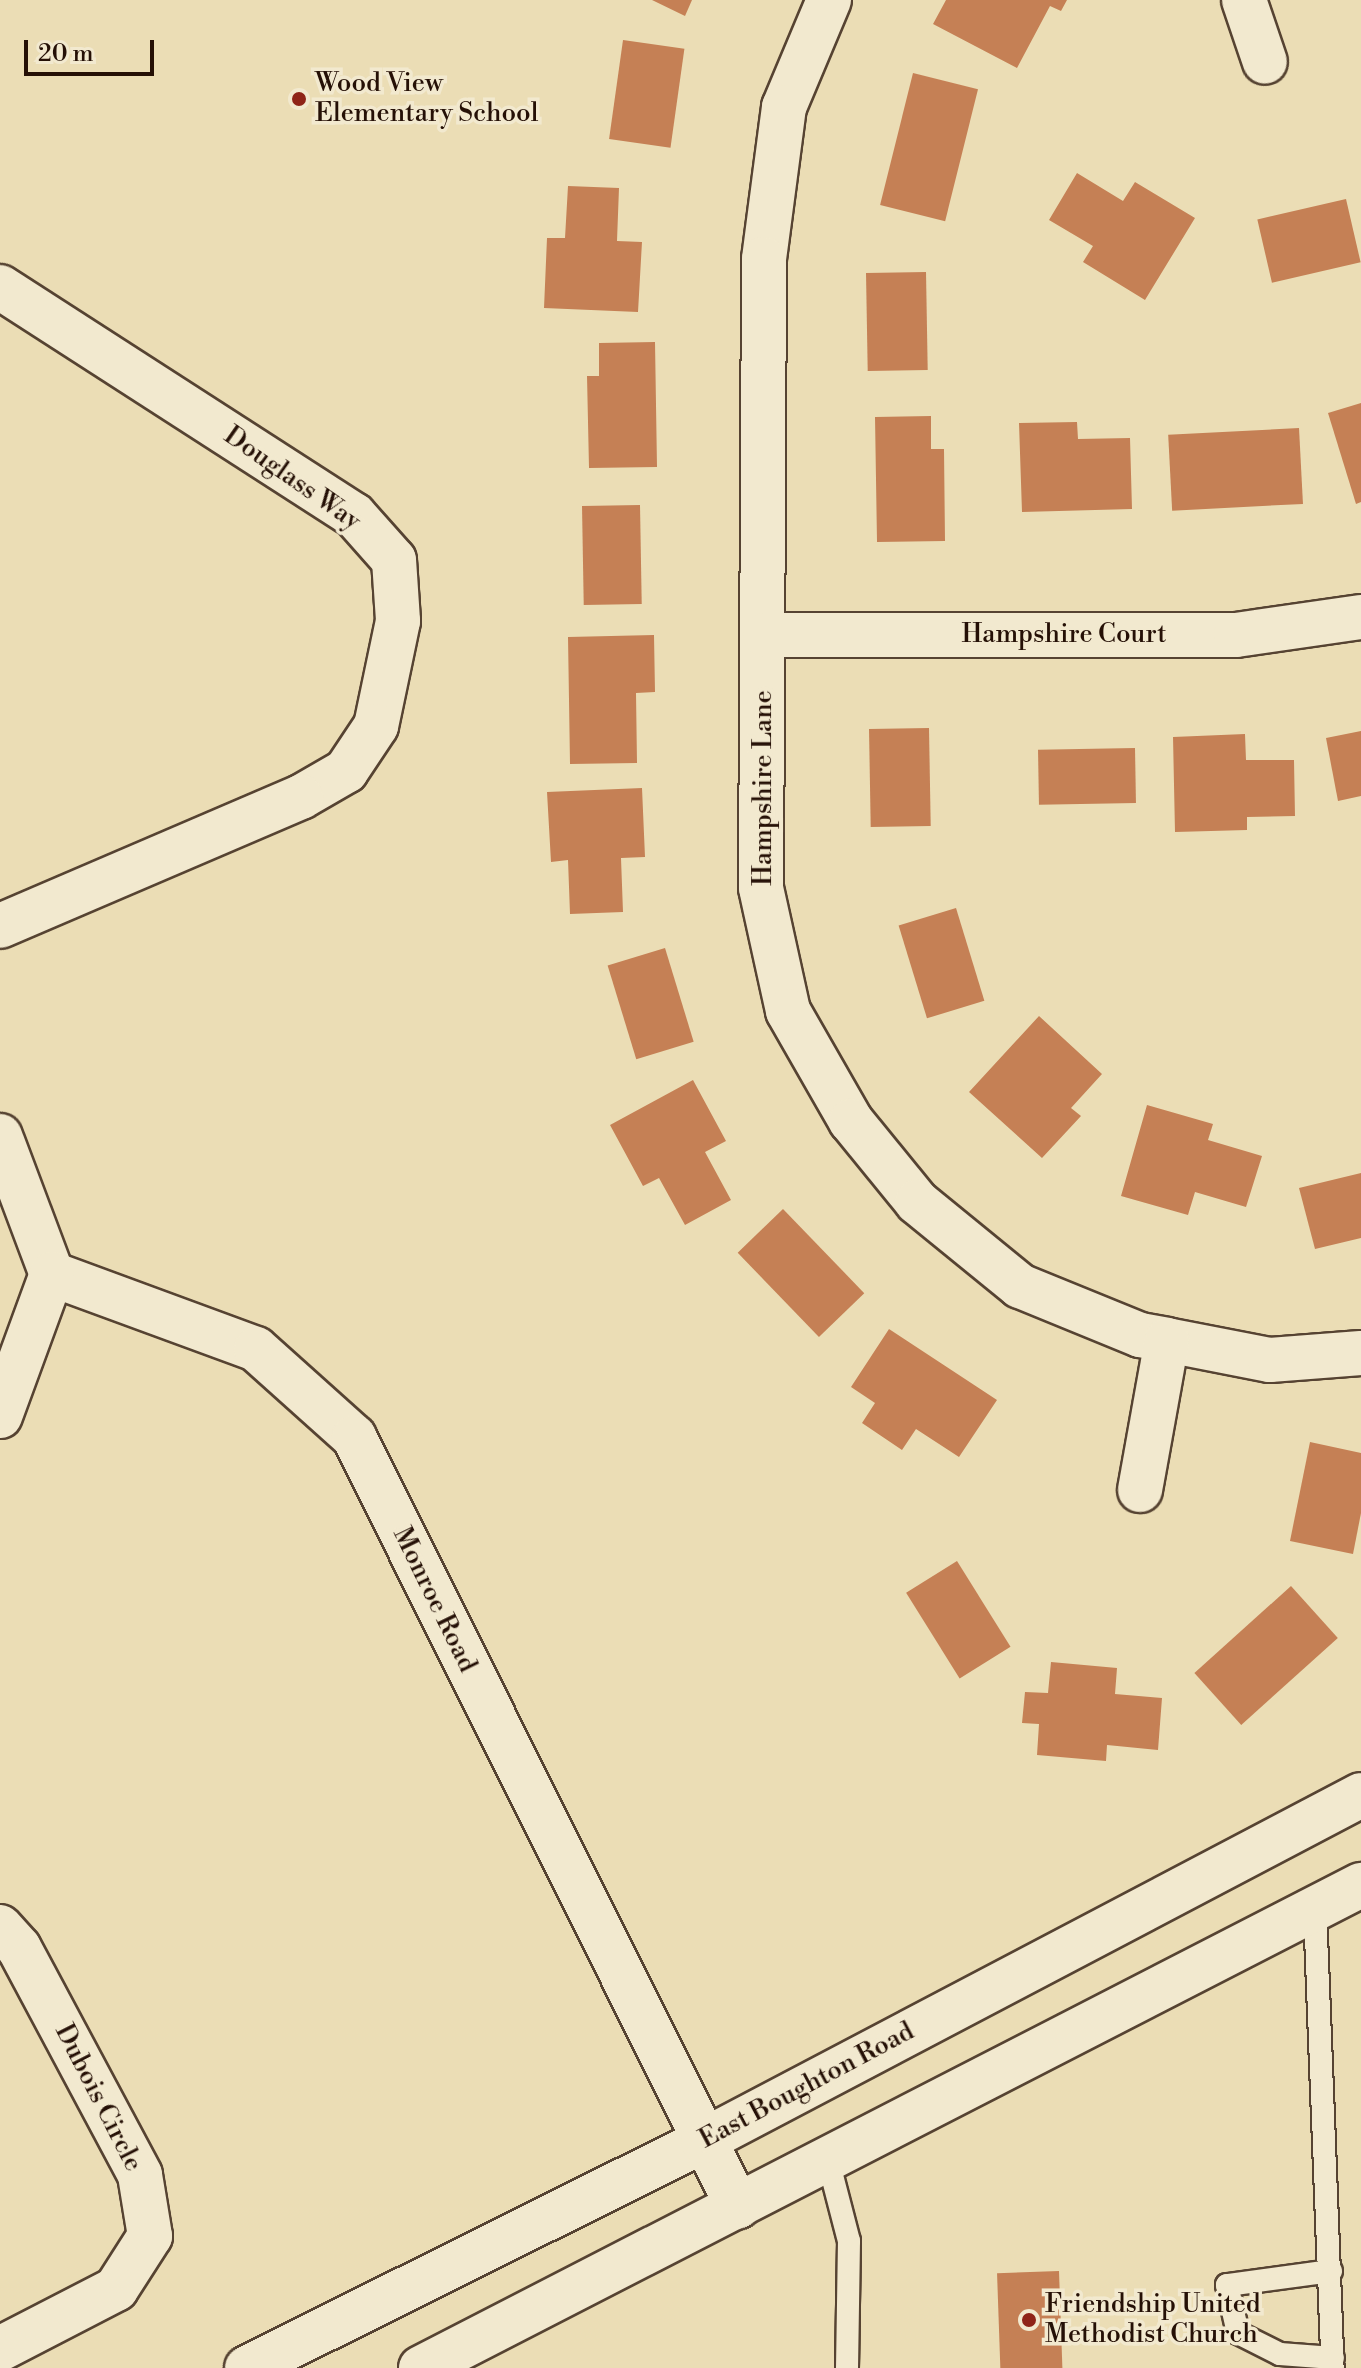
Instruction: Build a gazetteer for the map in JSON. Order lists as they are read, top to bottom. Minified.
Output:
{"streets":{"street":["Douglass Way","Hampshire Court","Hampshire Lane","Monroe Road","East Boughton Road","Dubois Circle"]},"crossings":[["Hampshire Court","Hampshire Lane"],["Monroe Road","East Boughton Road"]],"places":["Wood View Elementary School","Friendship United Methodist Church"],"scale_bar":"20 m"}
